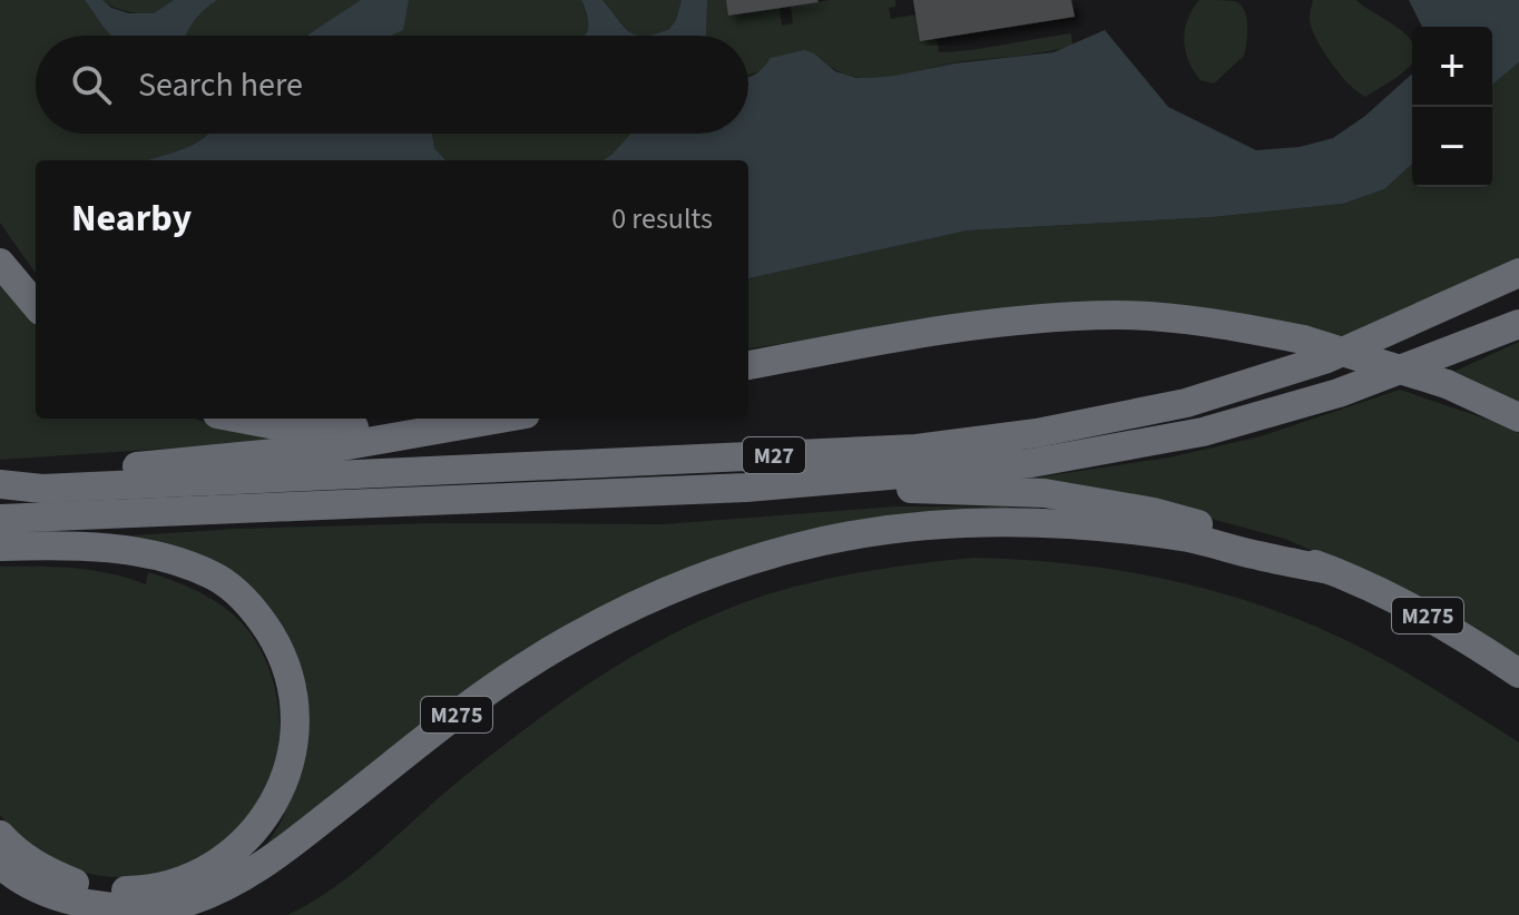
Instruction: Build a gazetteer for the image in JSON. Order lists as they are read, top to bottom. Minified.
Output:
{"streets":{"highway":["M27","M275"]},"page":{"map_buttons":["+","−"],"search":"Search here","heading":["Nearby","0 results"]}}
